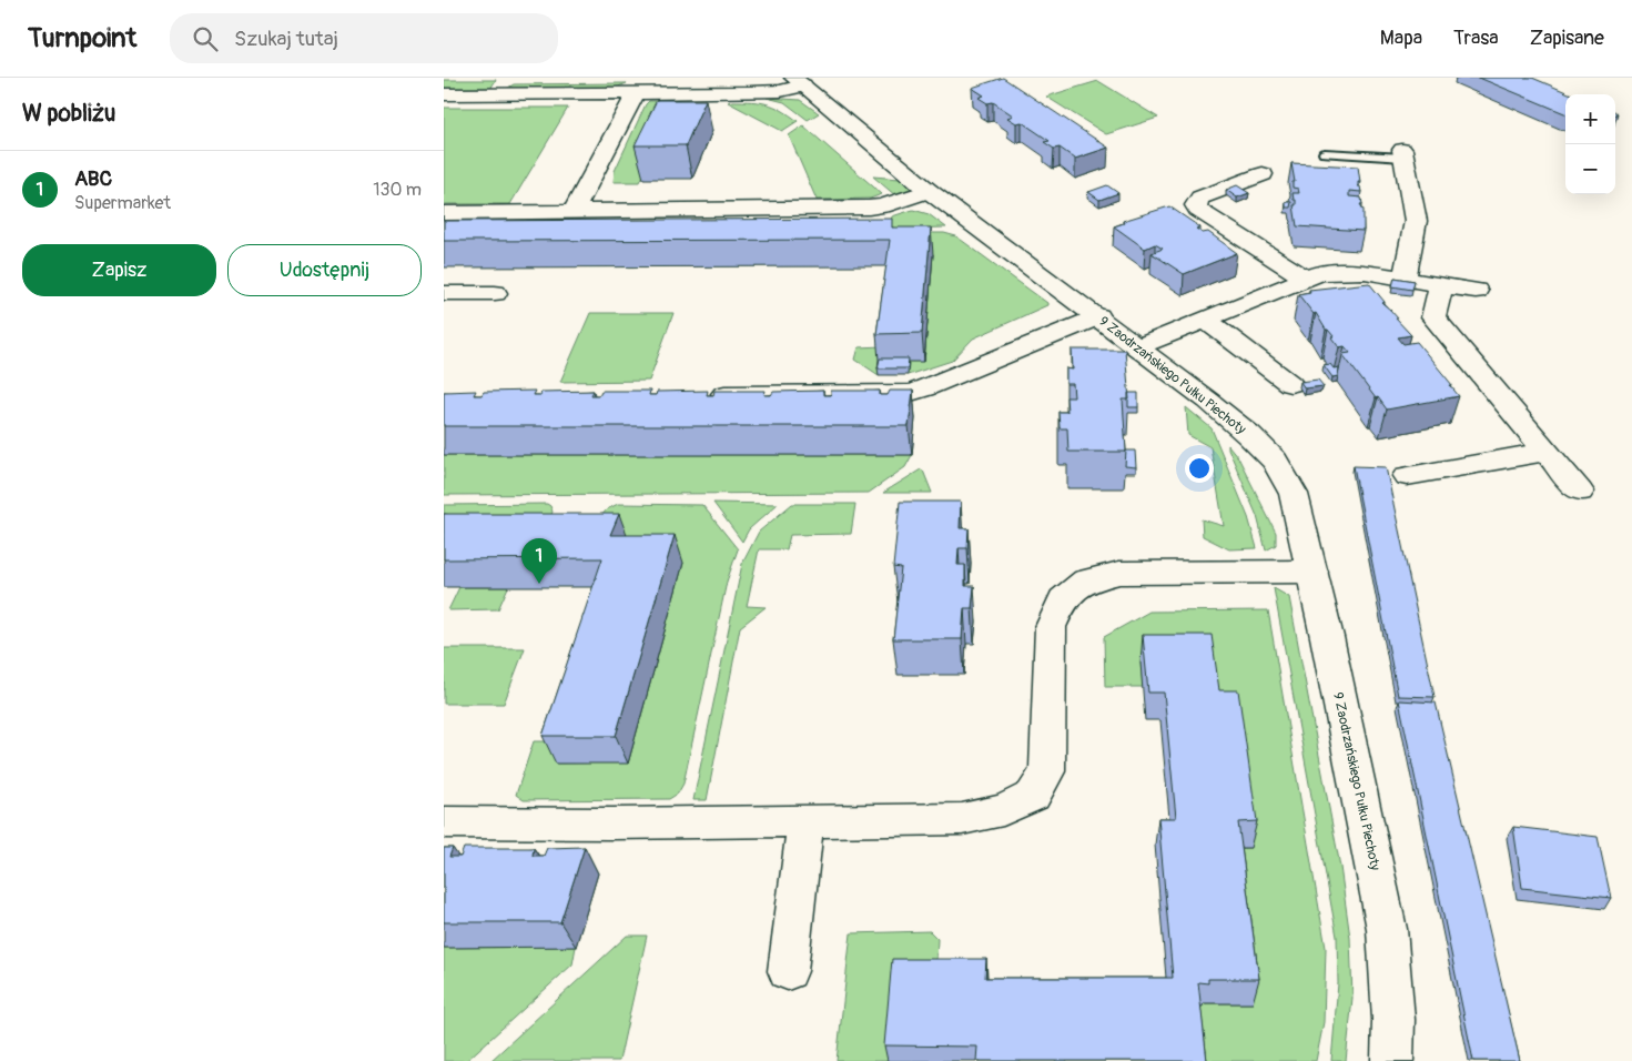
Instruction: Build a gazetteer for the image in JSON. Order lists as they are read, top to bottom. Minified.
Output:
{"streets":{"street":["9 Zaodrzańskiego Pułku Piechoty"]},"page":{"header":"Turnpoint","search":"Szukaj tutaj","nav":["Mapa","Trasa","Zapisane"],"heading":"W pobliżu","map_buttons":["+","−"],"list":[{"mark":"1","name":"ABC","note":"Supermarket","value":"130 m"}],"buttons":["Zapisz","Udostępnij"],"pins":"1"}}
